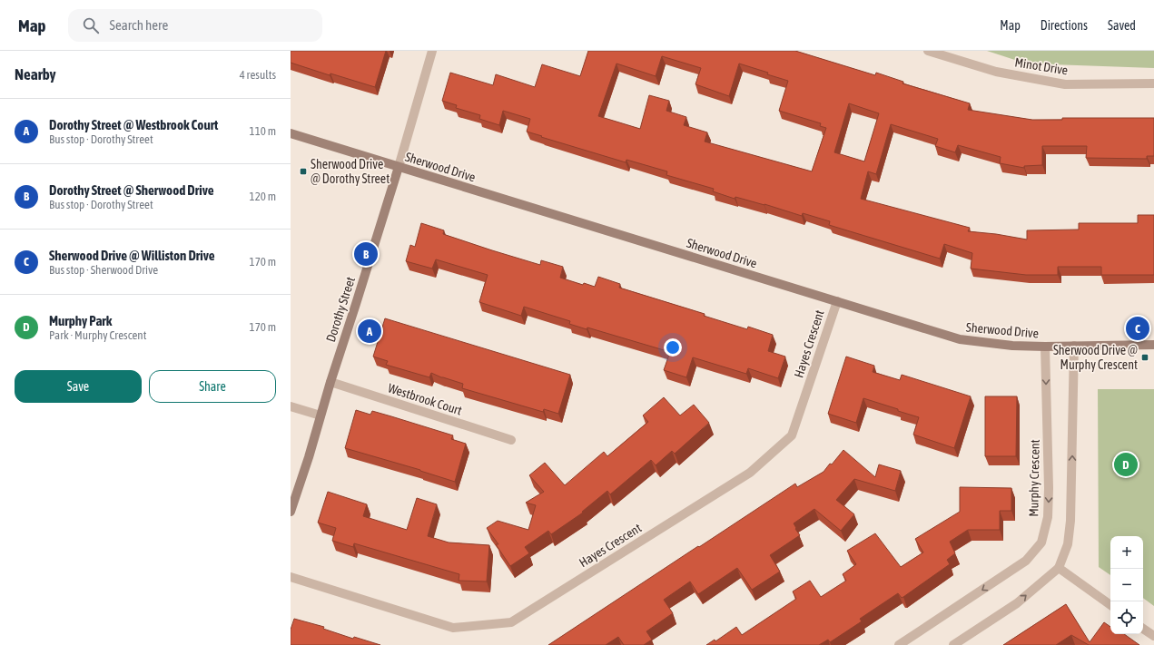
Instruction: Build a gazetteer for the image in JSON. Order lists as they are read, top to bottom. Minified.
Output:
{"streets":{"street":["Minot Drive","Sherwood Drive","Dorothy Street","Hayes Crescent","Westbrook Court","Murphy Crescent"]},"crossings":[["Sherwood Drive","Dorothy Street"],["Sherwood Drive","Hayes Crescent"],["Sherwood Drive","Murphy Crescent"],["Dorothy Street","Westbrook Court"]],"places":{"transit":["Sherwood Drive @ Dorothy Street","Sherwood Drive @ Murphy Crescent"]},"page":{"header":"Map","search":"Search here","nav":["Map","Directions","Saved"],"heading":["Nearby","4 results"],"list":[{"mark":"A","name":"Dorothy Street @ Westbrook Court","note":"Bus stop · Dorothy Street","value":"110 m"},{"mark":"B","name":"Dorothy Street @ Sherwood Drive","note":"Bus stop · Dorothy Street","value":"120 m"},{"mark":"C","name":"Sherwood Drive @ Williston Drive","note":"Bus stop · Sherwood Drive","value":"170 m"},{"mark":"D","name":"Murphy Park","note":"Park · Murphy Crescent","value":"170 m"}],"pins":["B","C","A","D"],"buttons":["Save","Share"],"map_buttons":["+","−"]}}
